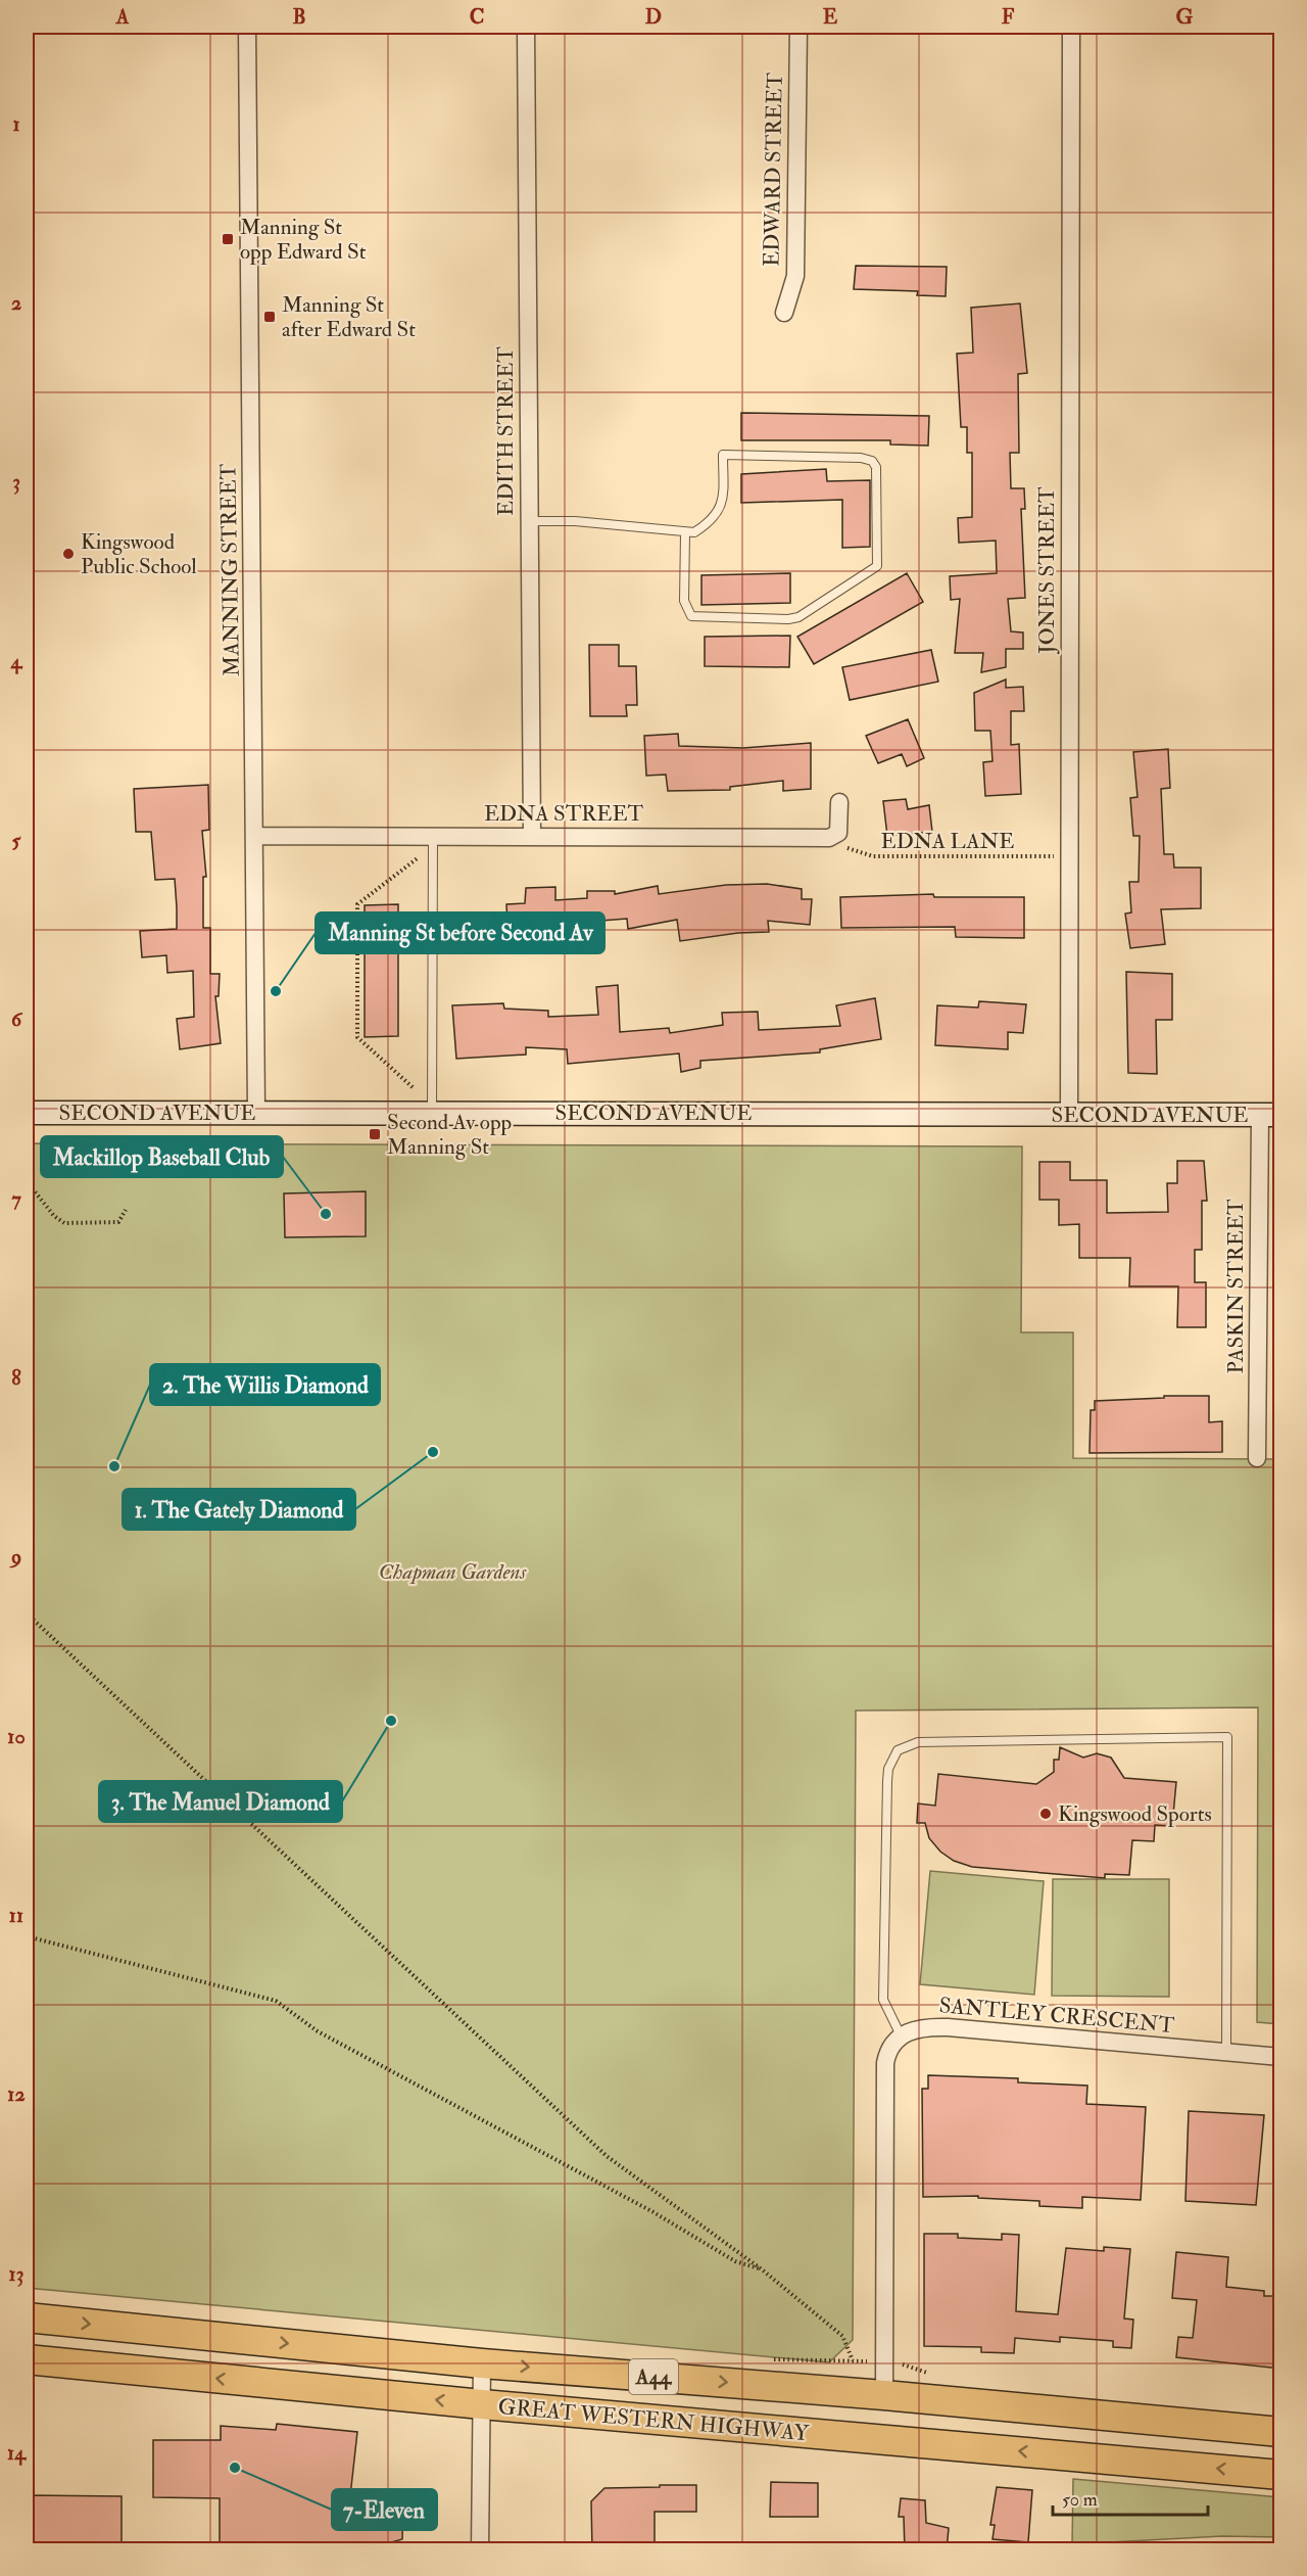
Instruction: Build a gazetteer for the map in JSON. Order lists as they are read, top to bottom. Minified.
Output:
{"streets":{"highway":["A44","GREAT WESTERN HIGHWAY"],"street":["EDWARD STREET","EDITH STREET","MANNING STREET","JONES STREET","EDNA STREET","SECOND AVENUE","PASKIN STREET","SANTLEY CRESCENT"],"path":["EDNA LANE"]},"crossings":[["EDITH STREET","EDNA STREET"],["MANNING STREET","EDNA STREET"],["MANNING STREET","SECOND AVENUE"],["JONES STREET","EDNA LANE"],["JONES STREET","SECOND AVENUE"],["EDNA STREET","EDNA LANE"],["SECOND AVENUE","PASKIN STREET"]],"parks":["Chapman Gardens"],"places":{"transit":["Manning St opp Edward St","Manning St after Edward St","Second Av opp Manning St"],"other":["Kingswood Public School","Manning St before Second Av","Mackillop Baseball Club","1. The Gately Diamond","2. The Willis Diamond","3. The Manuel Diamond","Kingswood Sports","7-Eleven"]},"scale_bar":"50 m","grid":{"columns":["A","B","C","D","E","F","G"],"rows":["1","2","3","4","5","6","7","8","9","10","11","12","13","14"]}}
